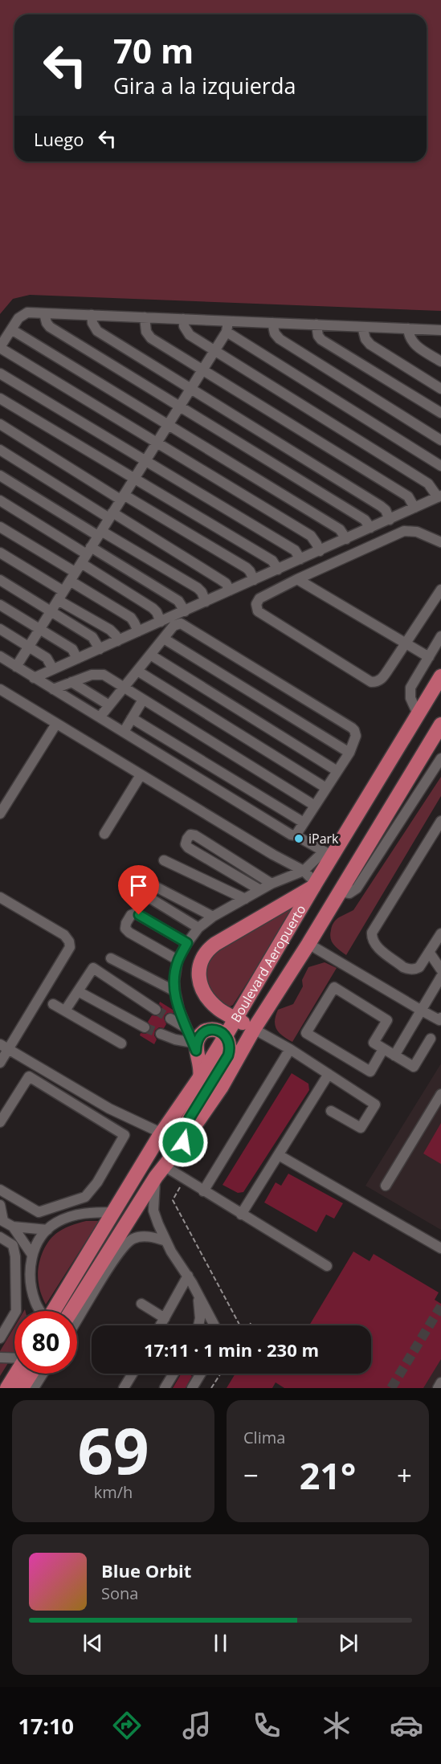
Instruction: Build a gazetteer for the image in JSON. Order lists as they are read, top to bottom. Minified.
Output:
{"streets":{"highway":["Boulevard Aeropuerto"]},"places":["iPark"],"page":{"turn":["70 m","Gira a la izquierda"],"then":"Luego","limit":"80","trip":"17:11 · 1 min · 230 m","tile":[["69","km/h"],"Clima"],"heat":["−","21°","+"],"song":["Blue Orbit","Sona"],"tabs":"17:10"}}
